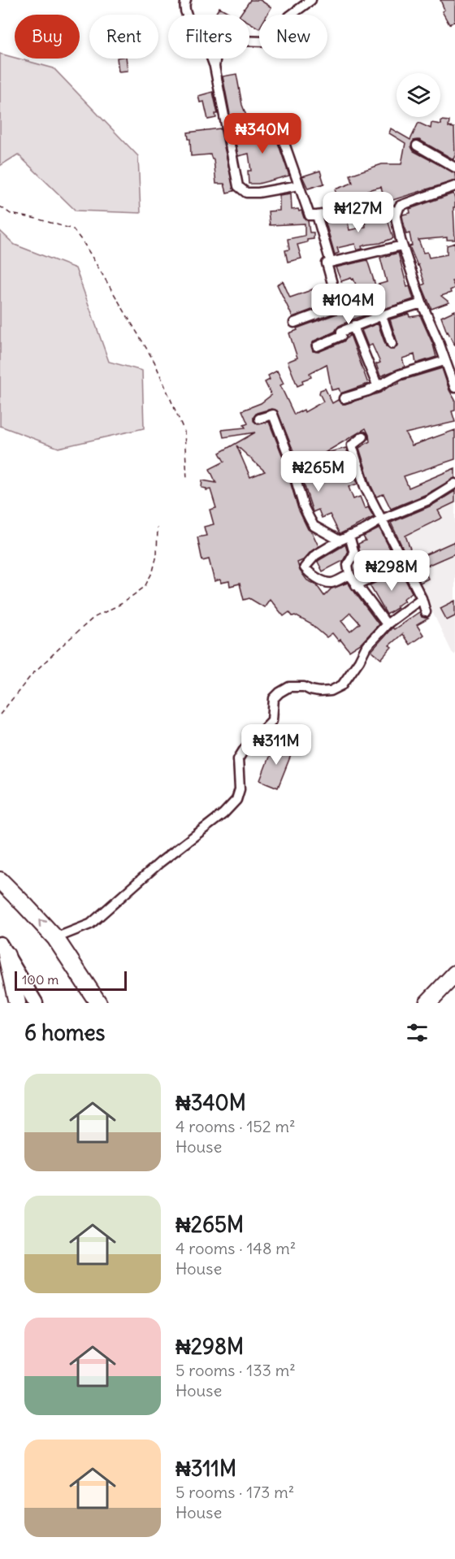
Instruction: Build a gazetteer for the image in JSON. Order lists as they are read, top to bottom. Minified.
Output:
{"scale_bar":"100 m","page":{"chip":["Buy","Rent","Filters","New"],"price":["₦340M","₦127M","₦104M","₦265M","₦298M","₦311M"],"scale":"100 m","heading":"6 homes","list":[{"name":"₦340M","note":"4 rooms · 152 m² · House"},{"name":"₦265M","note":"4 rooms · 148 m² · House"},{"name":"₦298M","note":"5 rooms · 133 m² · House"},{"name":"₦311M","note":"5 rooms · 173 m² · House"}]}}
